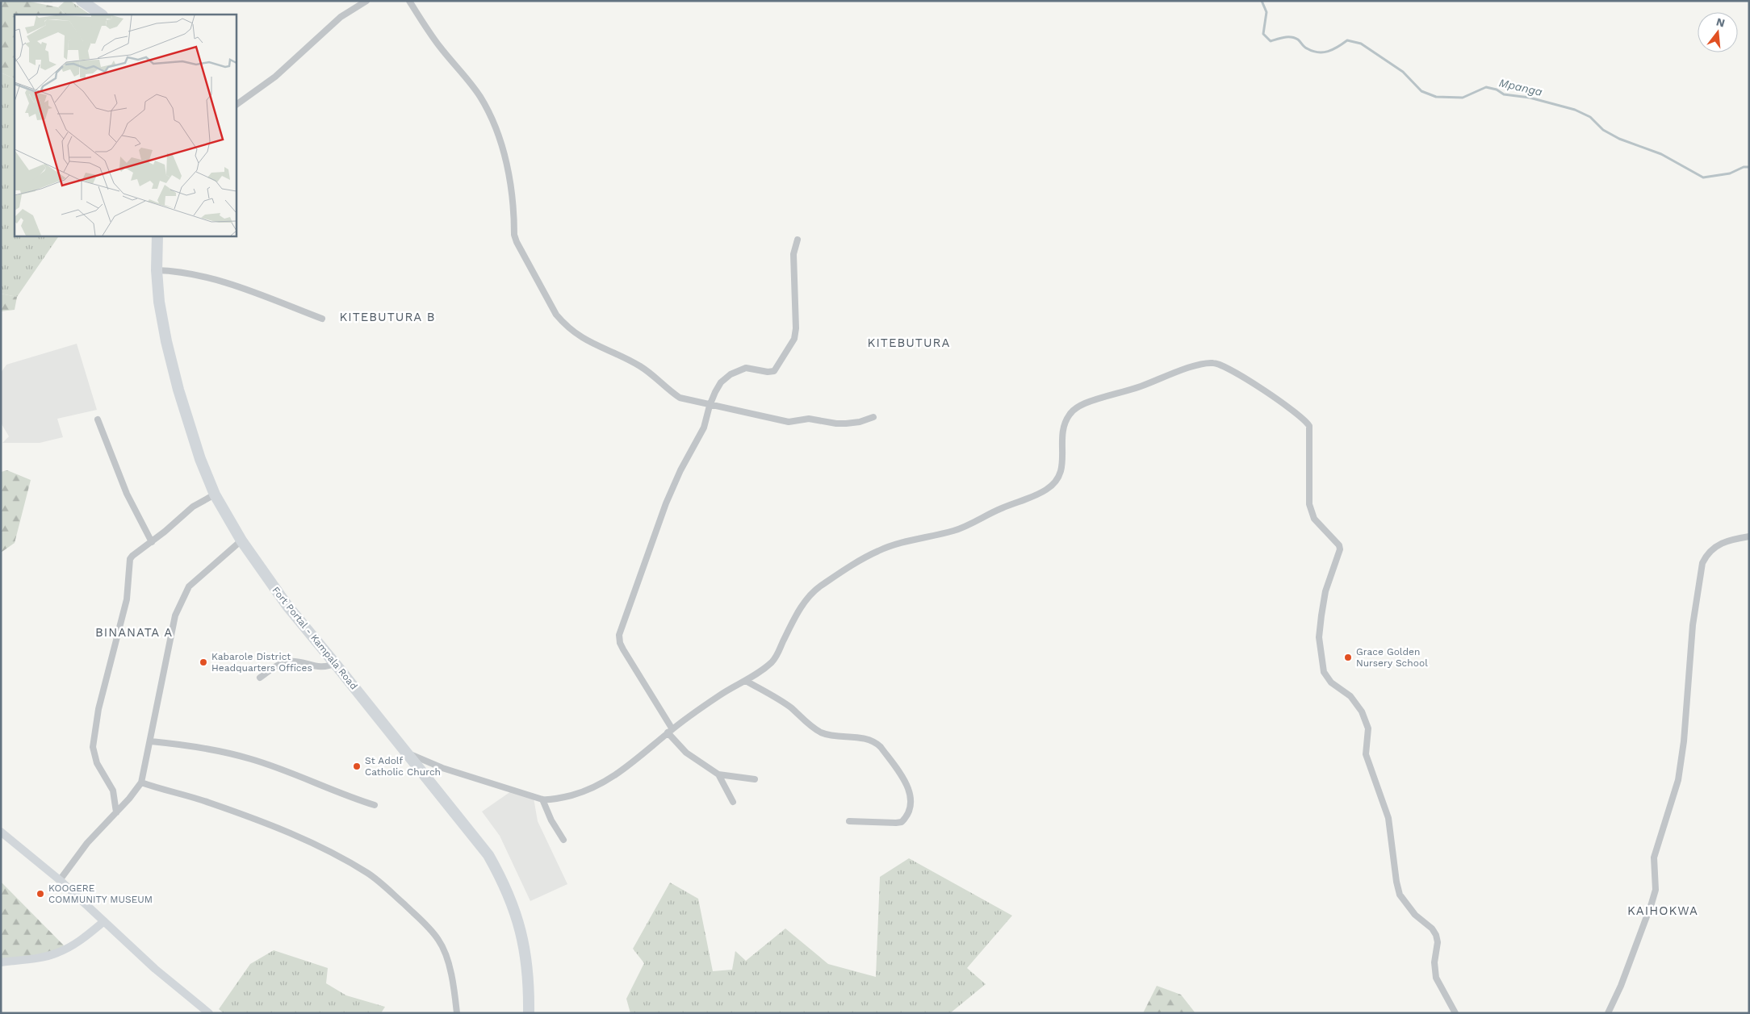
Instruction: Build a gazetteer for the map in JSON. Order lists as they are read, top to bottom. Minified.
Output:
{"streets":{"highway":["Fort Portal - Kampala Road"]},"districts":["KITEBUTURA B","KITEBUTURA","BINANATA A","KAIHOKWA"],"water":["Mpanga"],"places":["Grace Golden Nursery School","Kabarole District Headquarters Offices","St Adolf Catholic Church","KOOGERE COMMUNITY MUSEUM"],"north":"top"}
